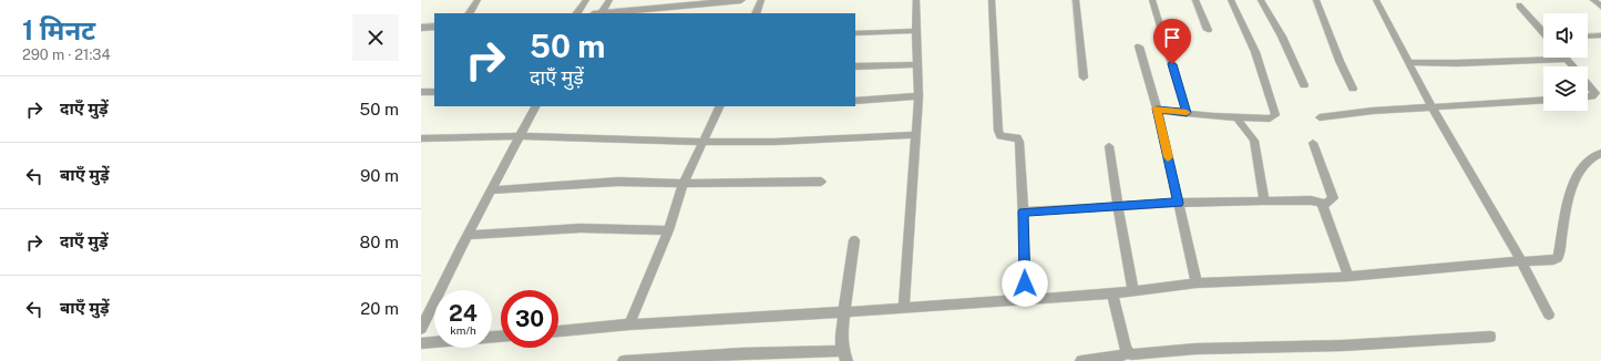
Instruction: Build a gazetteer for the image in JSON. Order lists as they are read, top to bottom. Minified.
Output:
{"page":{"heading":["1 मिनट","290 m · 21:34"],"turn":["50 m","दाएँ मुड़ें"],"list":[{"name":"दाएँ मुड़ें","value":"50 m"},{"name":"बाएँ मुड़ें","value":"90 m"},{"name":"दाएँ मुड़ें","value":"80 m"},{"name":"बाएँ मुड़ें","value":"20 m"}],"speed":"24 km/h","limit":"30"}}
